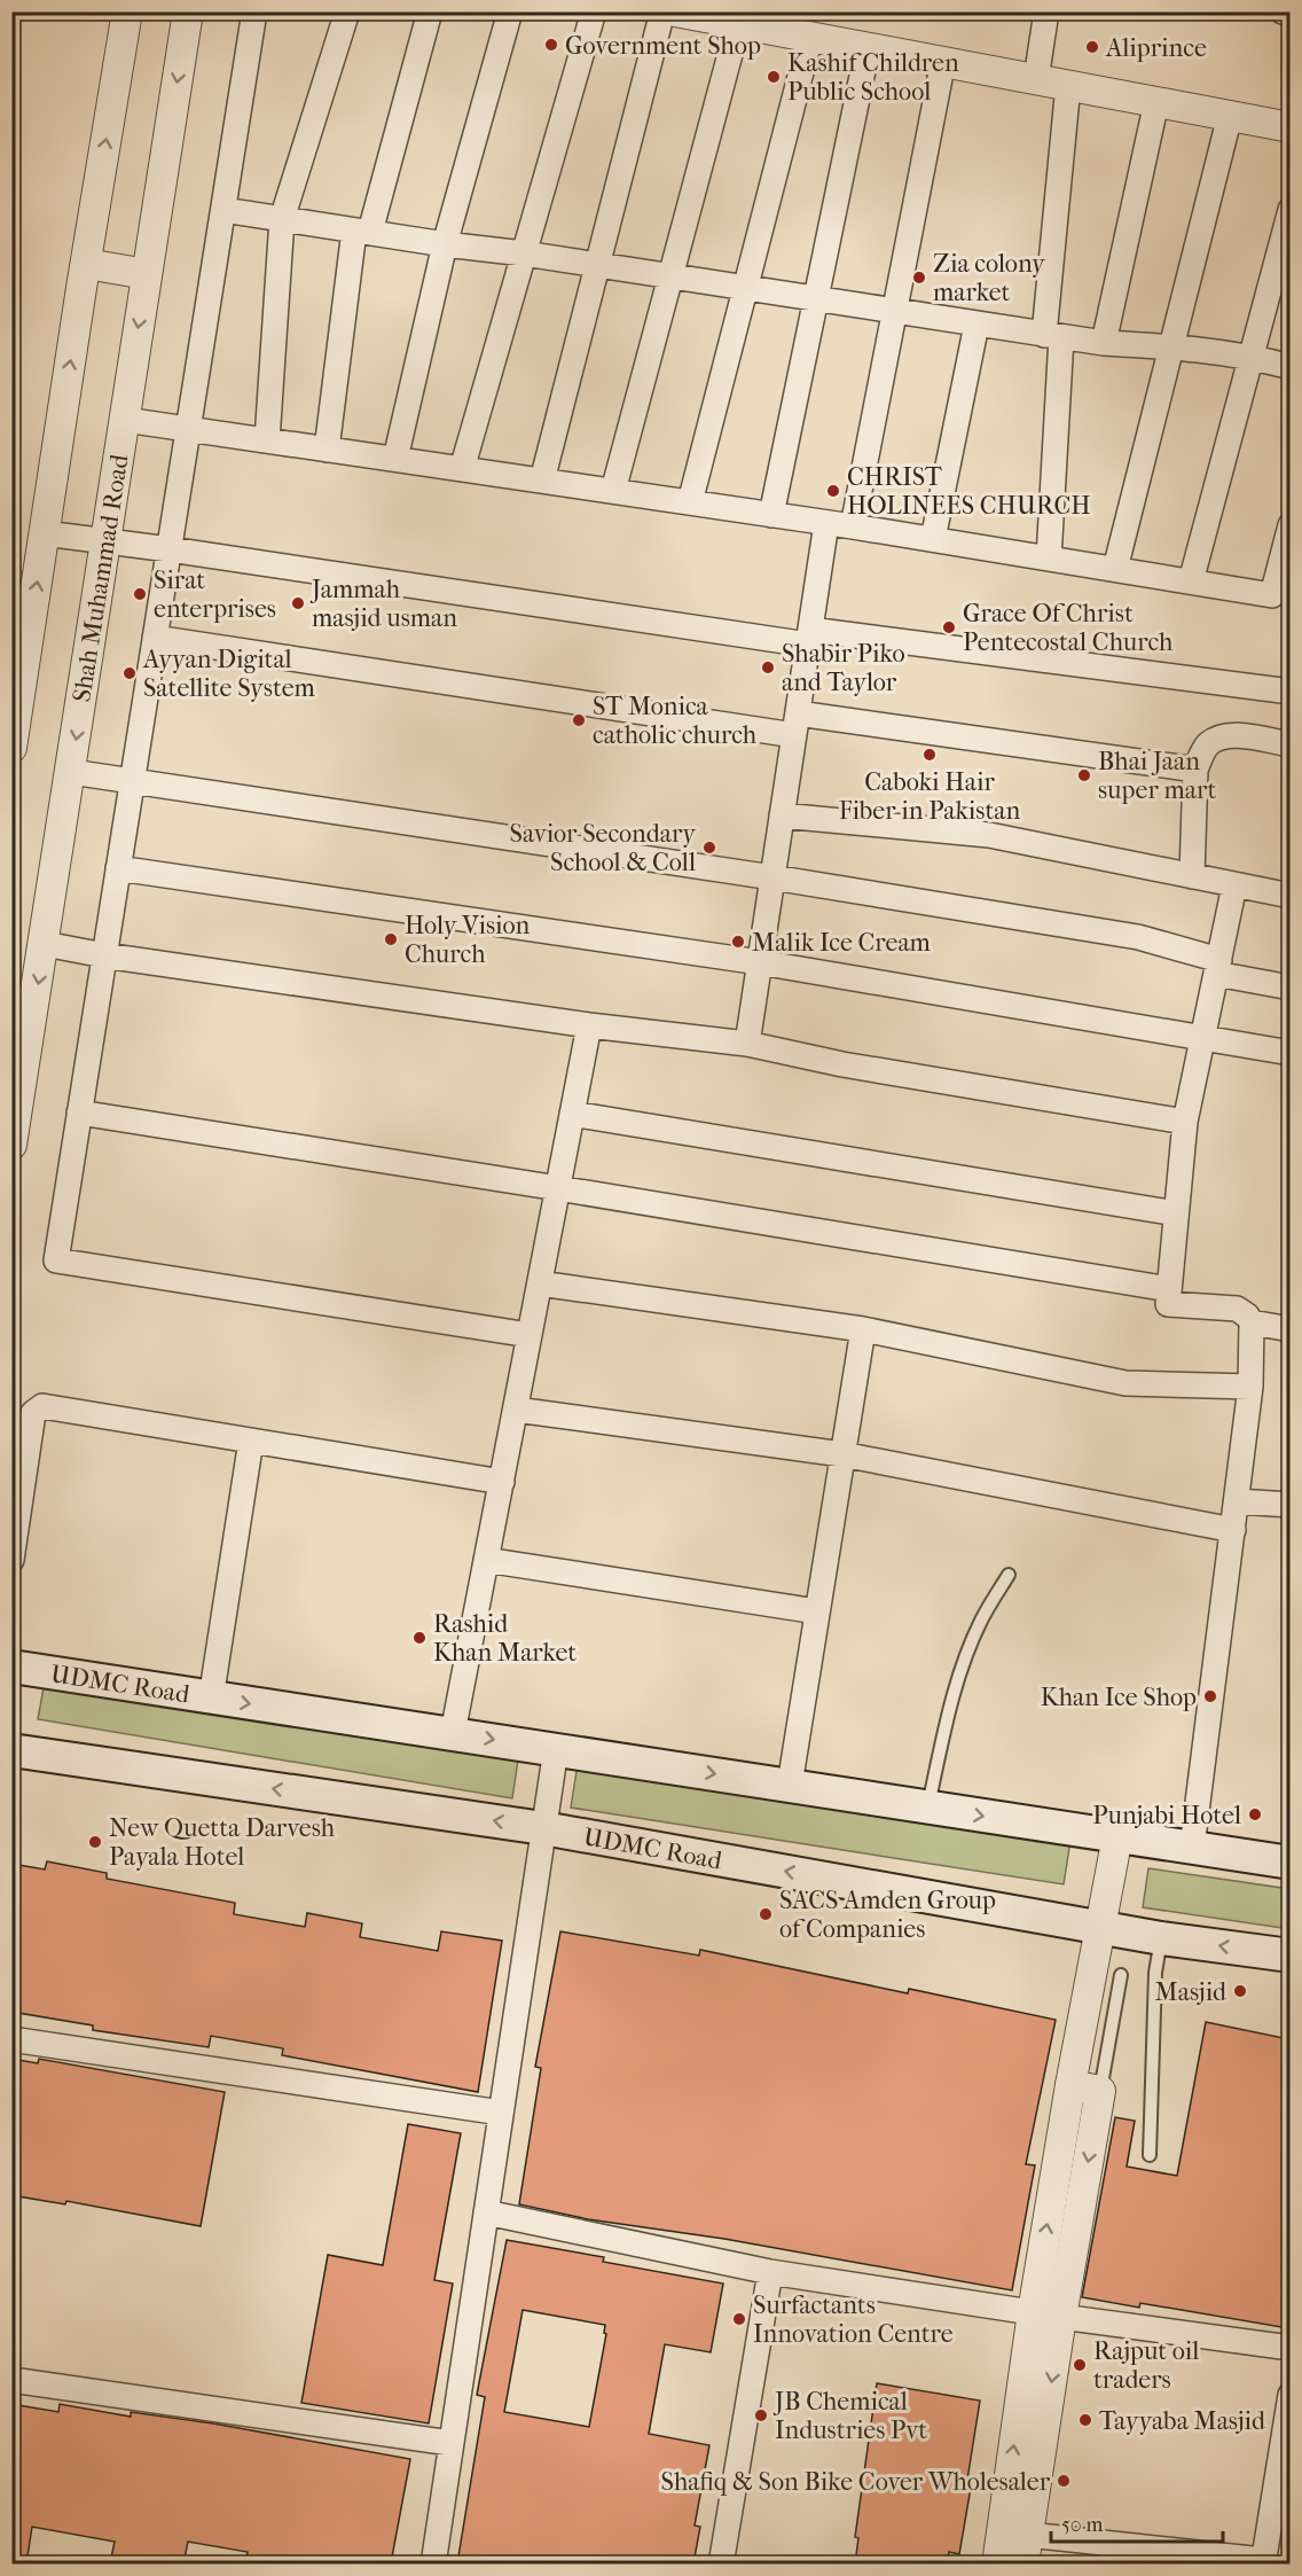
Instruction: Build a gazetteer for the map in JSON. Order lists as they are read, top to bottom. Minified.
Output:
{"streets":{"main road":["UDMC Road"],"street":["Shah Muhammad Road"]},"places":["Government Shop","Aliprince","Kashif Children Public School","Zia colony market","CHRIST HOLINEES CHURCH","Sirat enterprises","Jammah masjid usman","Grace Of Christ Pentecostal Church","Shabir Piko and Taylor","Ayyan Digital Satellite System","ST Monica catholic church","Caboki Hair Fiber in Pakistan","Bhai Jaan super mart","Savior Secondary School & Coll","Holy Vision Church","Malik Ice Cream","Rashid Khan Market","Khan Ice Shop","Punjabi Hotel","New Quetta Darvesh Payala Hotel","SACS Amden Group of Companies","Masjid","Surfactants Innovation Centre","Rajput oil traders","JB Chemical Industries Pvt","Tayyaba Masjid","Shafiq & Son Bike Cover Wholesaler"],"scale_bar":"50 m"}
